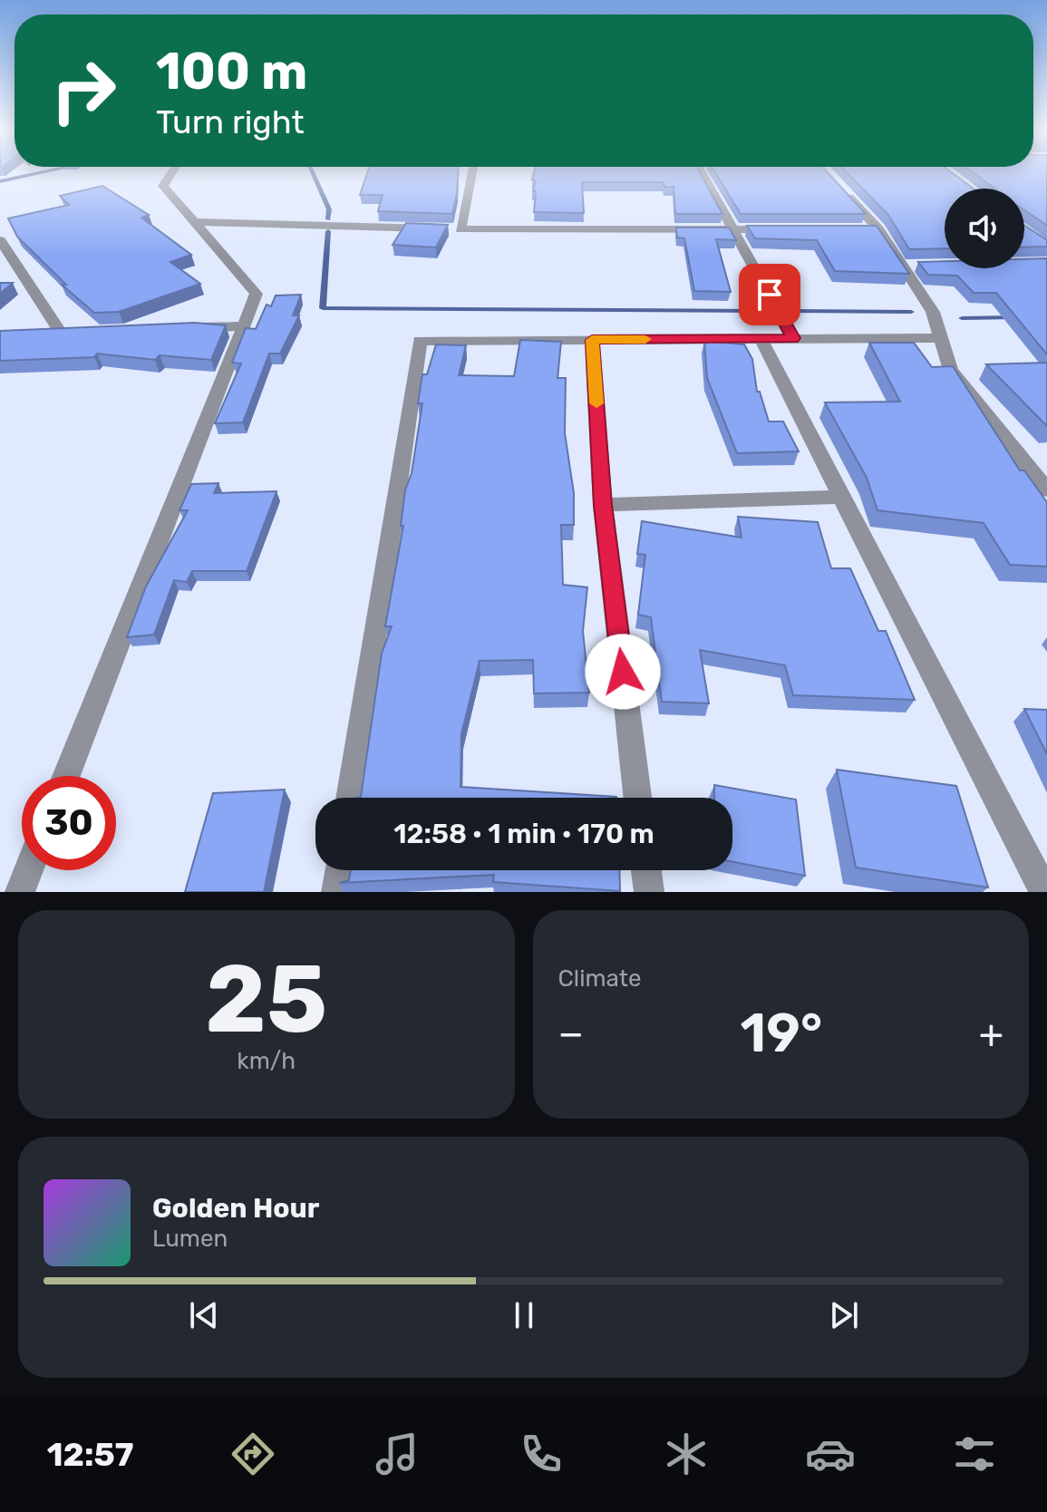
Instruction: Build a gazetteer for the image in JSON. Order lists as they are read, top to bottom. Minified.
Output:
{"page":{"turn":["100 m","Turn right"],"limit":"30","trip":"12:58 · 1 min · 170 m","tile":[["25","km/h"],"Climate"],"heat":["−","19°","+"],"song":["Golden Hour","Lumen"],"tabs":"12:57"}}
